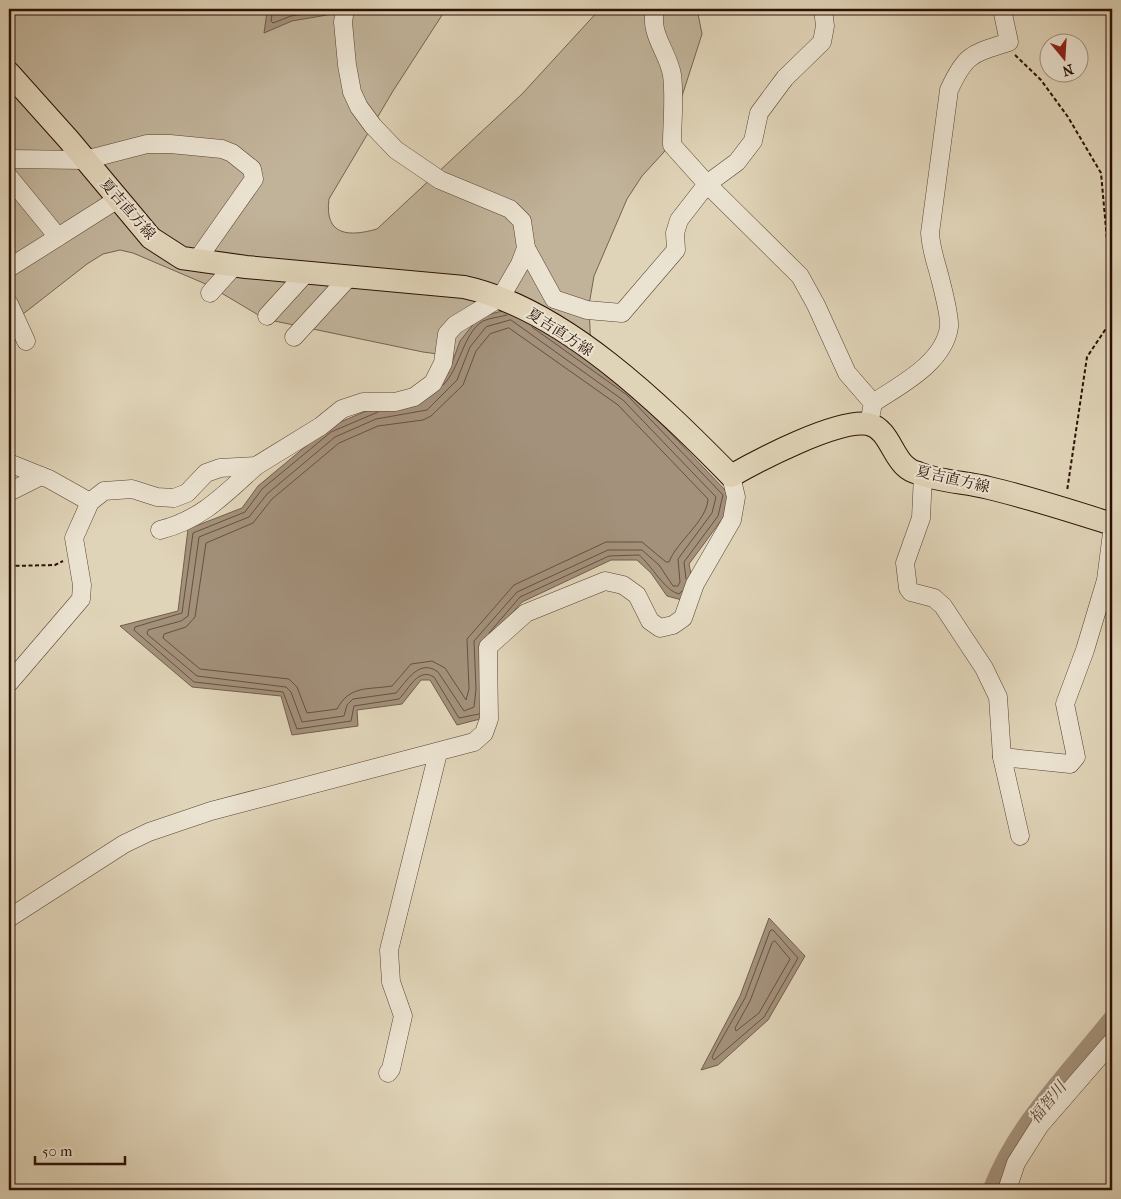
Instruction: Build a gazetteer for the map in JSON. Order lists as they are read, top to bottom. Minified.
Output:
{"streets":{"main road":["夏吉直方線"]},"water":["福智川"],"scale_bar":"50 m","north":"bottom"}
